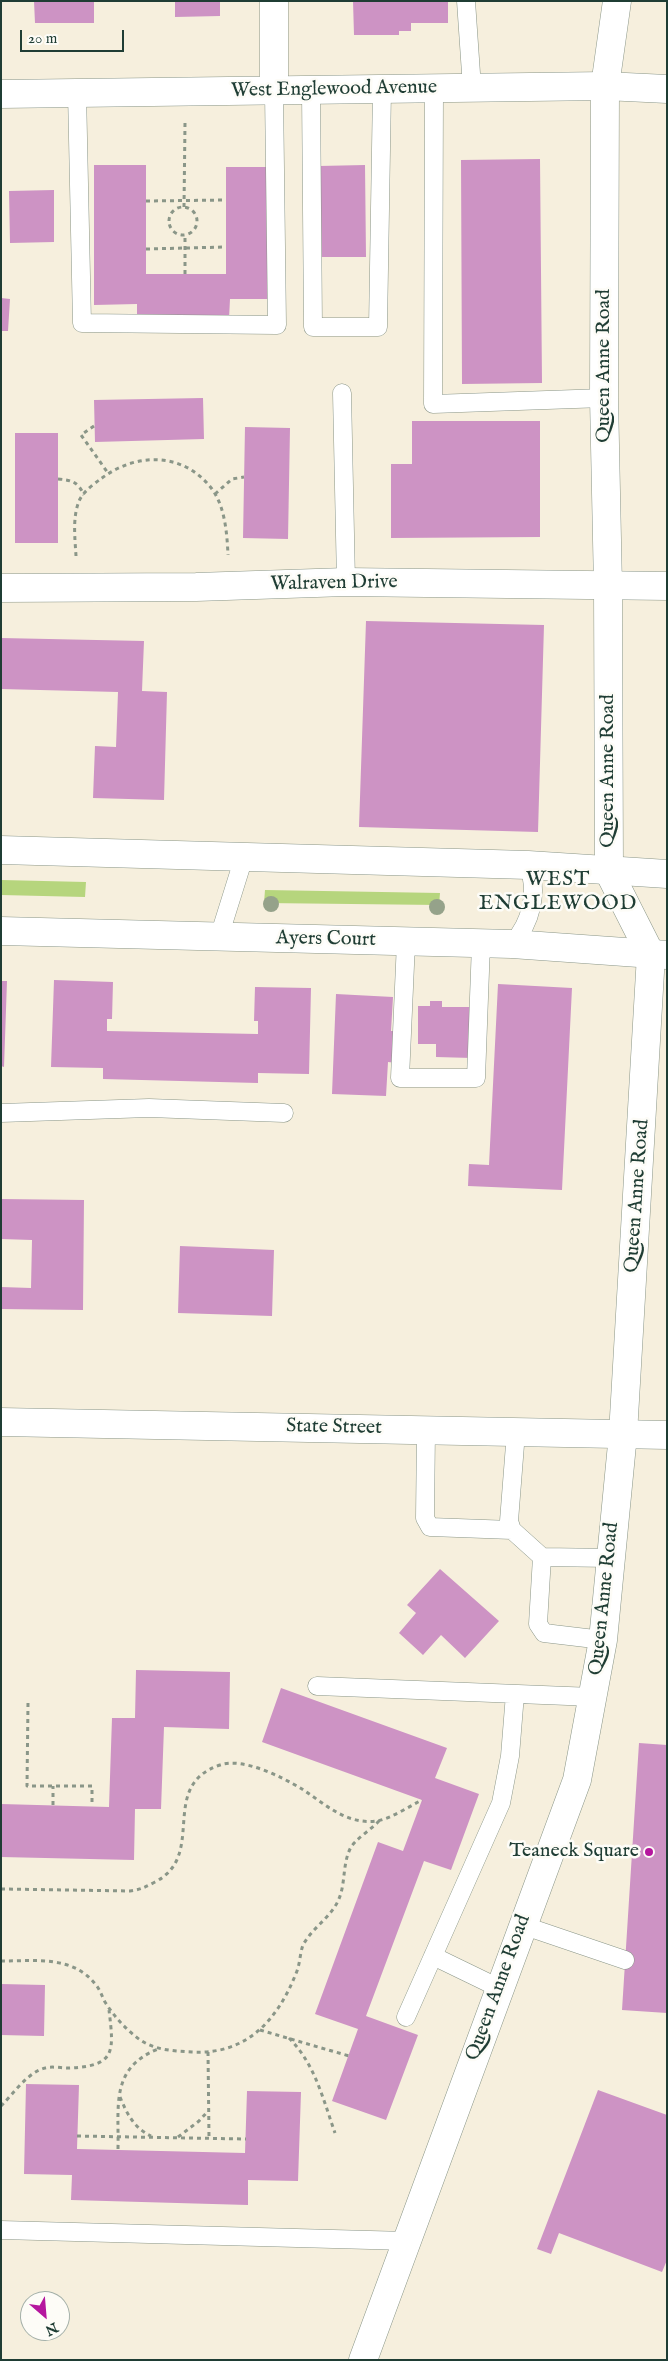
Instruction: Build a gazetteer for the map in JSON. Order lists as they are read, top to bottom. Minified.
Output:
{"streets":{"street":["West Englewood Avenue","Queen Anne Road","Walraven Drive","Ayers Court","State Street"]},"crossings":[["West Englewood Avenue","Queen Anne Road"],["Queen Anne Road","Walraven Drive"],["Queen Anne Road","Ayers Court"],["Queen Anne Road","State Street"]],"districts":["WEST ENGLEWOOD"],"places":["Teaneck Square"],"scale_bar":"20 m","north":"bottom right"}
